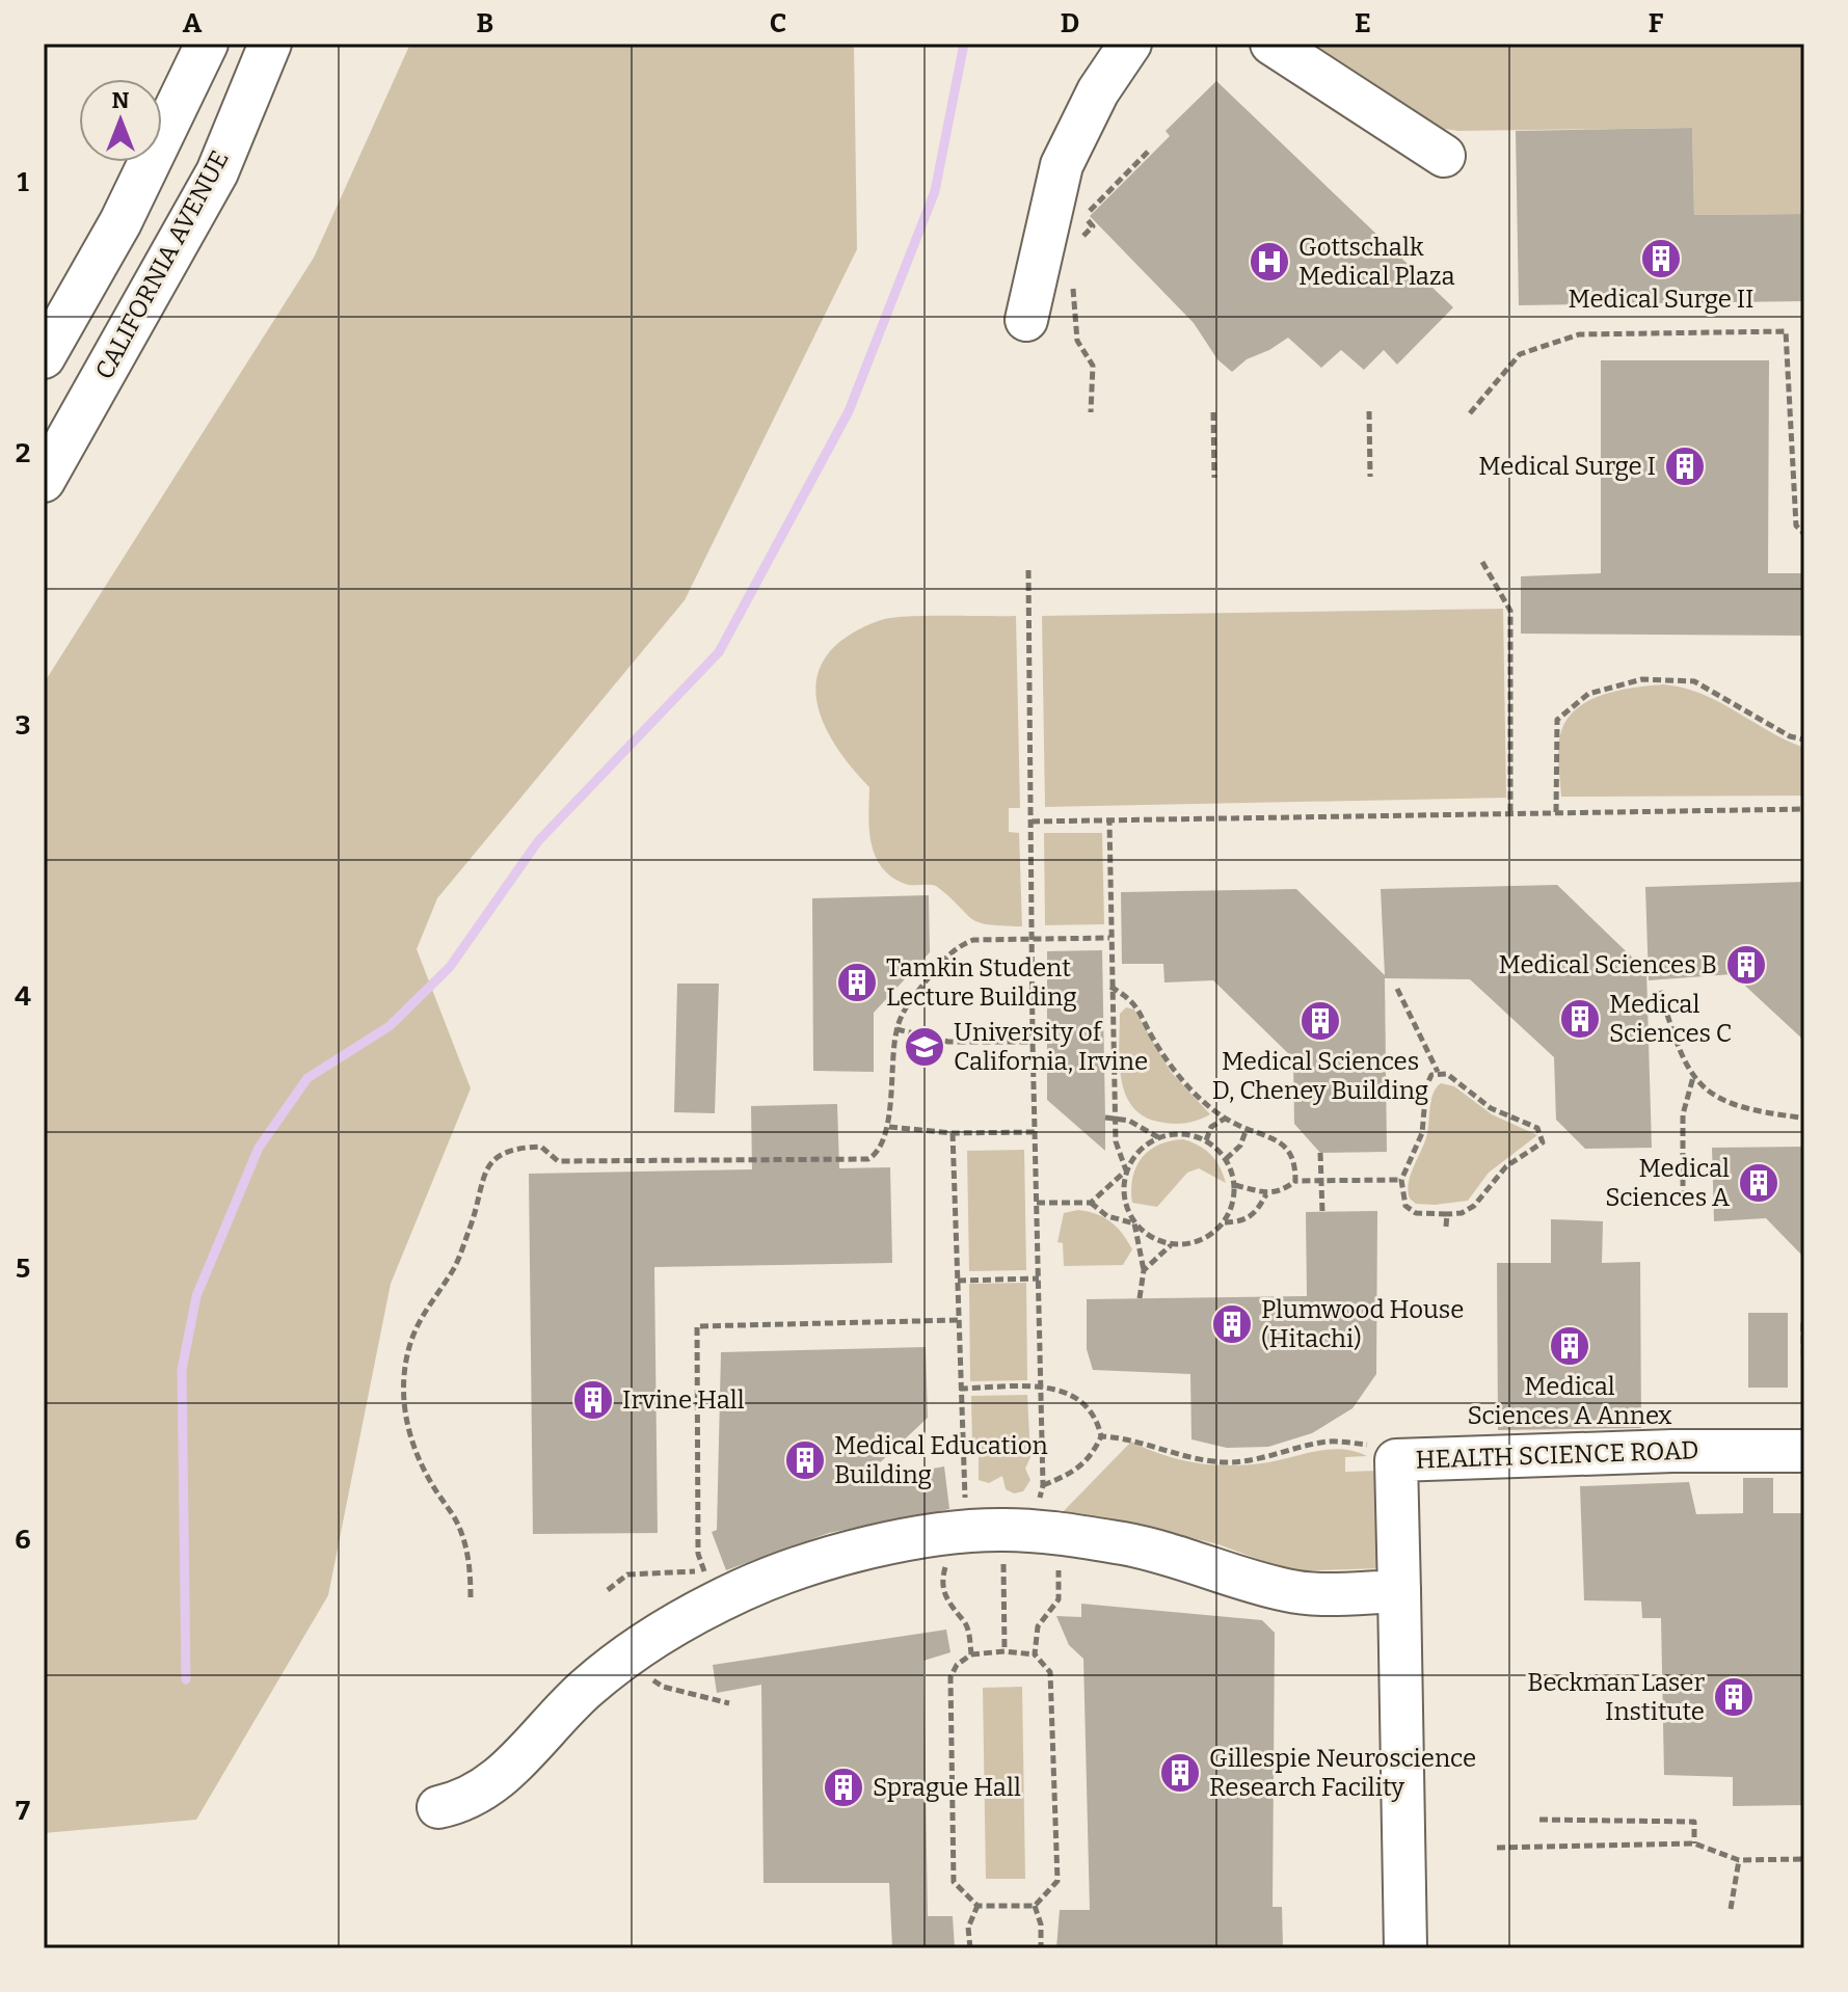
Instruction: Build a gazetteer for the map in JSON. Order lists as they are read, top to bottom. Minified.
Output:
{"streets":{"street":["CALIFORNIA AVENUE","HEALTH SCIENCE ROAD"]},"places":{"building":["Medical Surge II","Medical Surge I","Medical Sciences B","Tamkin Student Lecture Building","Medical Sciences C","Medical Sciences D, Cheney Building","Medical Sciences A","Plumwood House (Hitachi)","Medical Sciences A Annex","Irvine Hall","Medical Education Building","Beckman Laser Institute","Gillespie Neuroscience Research Facility","Sprague Hall"],"hospital":["Gottschalk Medical Plaza"],"school or university":["University of California, Irvine"]},"north":"top","grid":{"columns":["A","B","C","D","E","F"],"rows":["1","2","3","4","5","6","7"]}}
